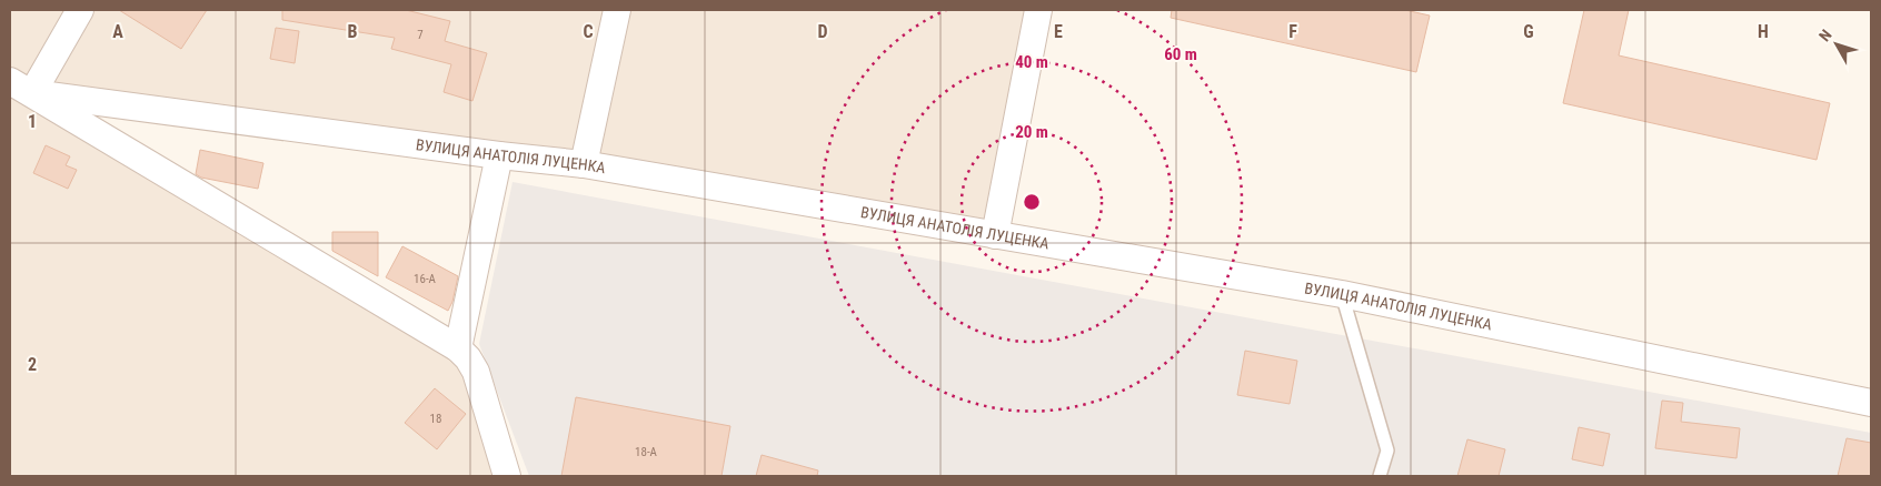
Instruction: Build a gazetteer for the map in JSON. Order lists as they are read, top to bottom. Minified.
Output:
{"streets":{"street":["ВУЛИЦЯ АНАТОЛІЯ ЛУЦЕНКА"]},"house_numbers":["7","16-А","18","18-А"],"north":"top left","grid":{"columns":["A","B","C","D","E","F","G","H"],"rows":["1","2"]},"rings":["60 m","40 m","20 m"]}
